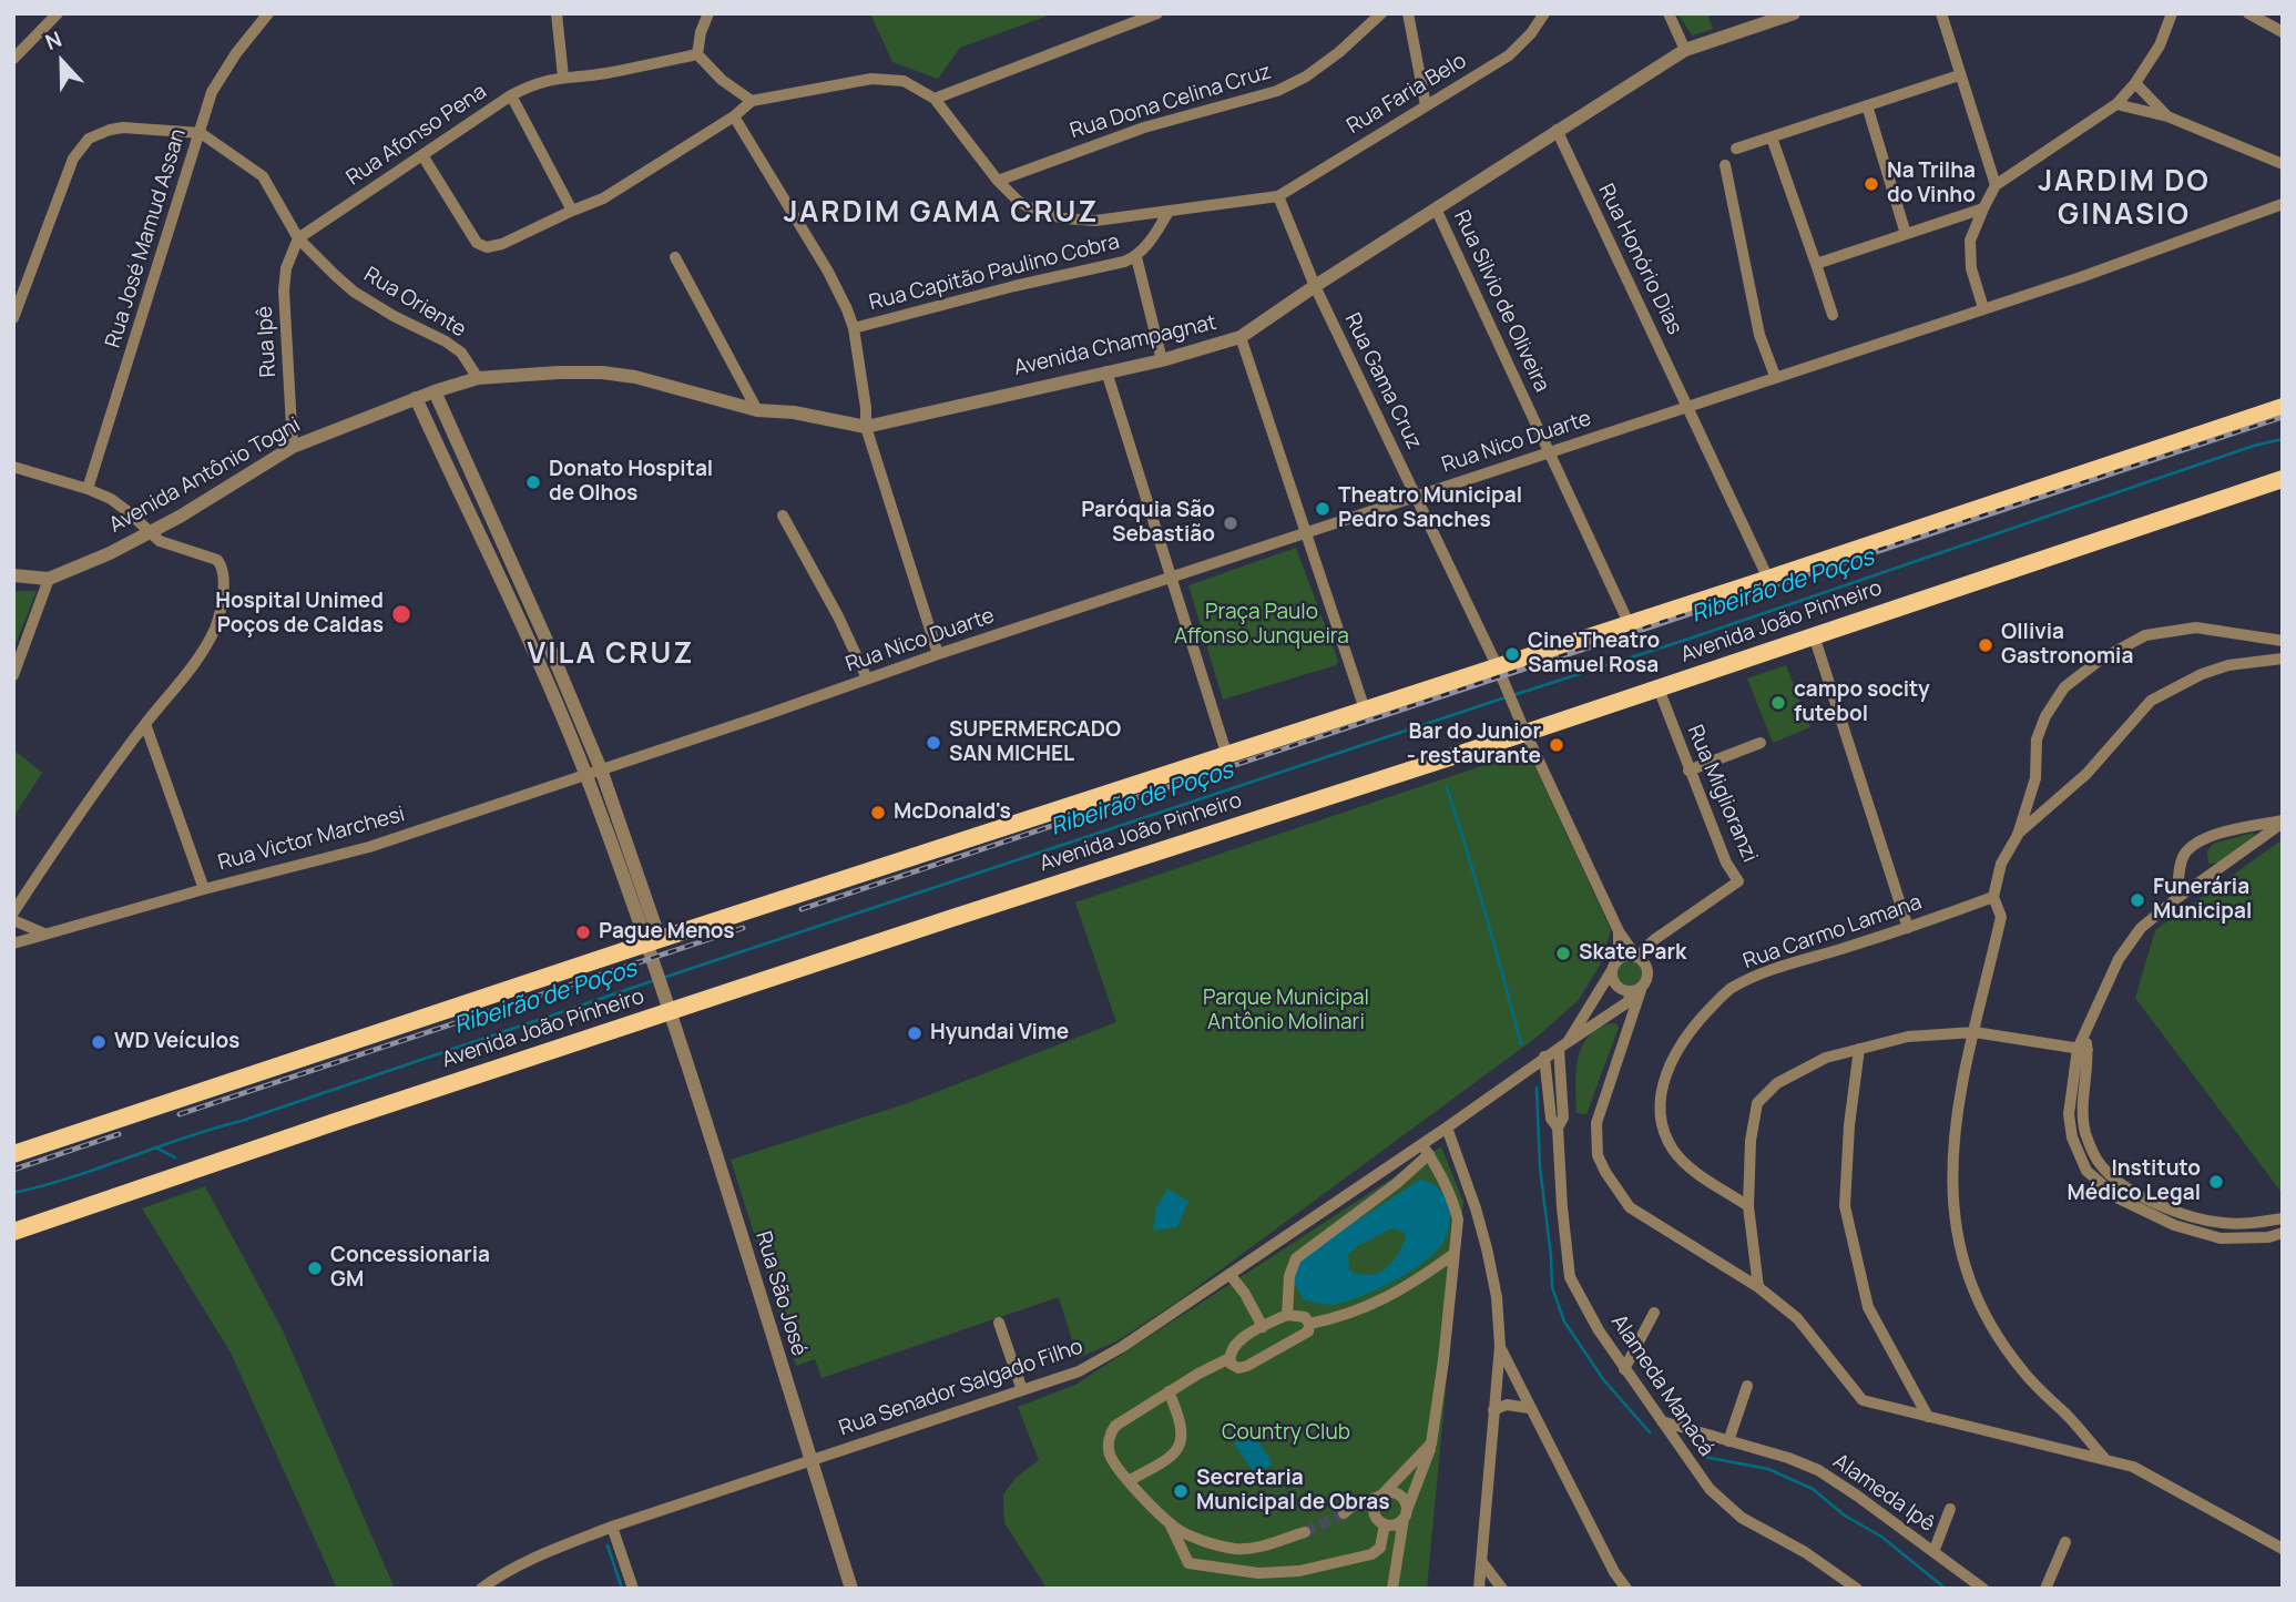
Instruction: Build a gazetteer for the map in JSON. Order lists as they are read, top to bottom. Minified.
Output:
{"streets":{"main road":["Avenida João Pinheiro"],"street":["Rua Faria Belo","Rua Dona Celina Cruz","Rua Afonso Pena","Rua José Mamud Assan","Rua Honório Dias","Rua Capitão Paulino Cobra","Rua Silvio de Oliveira","Rua Oriente","Rua Ipê","Avenida Champagnat","Rua Gama Cruz","Rua Nico Duarte","Avenida Antônio Togni","Rua Miglioranzi","Rua Victor Marchesi","Rua Carmo Lamana","Rua São José","Alameda Manacá","Rua Senador Salgado Filho","Alameda Ipê"]},"crossings":[["Rua Faria Belo","Rua Gama Cruz"],["Rua Afonso Pena","Rua Oriente"],["Rua Afonso Pena","Rua Ipê"],["Rua José Mamud Assan","Rua Oriente"],["Rua Honório Dias","Avenida Champagnat"],["Rua Honório Dias","Rua Nico Duarte"],["Rua Honório Dias","Avenida João Pinheiro"],["Rua Silvio de Oliveira","Avenida Champagnat"],["Rua Silvio de Oliveira","Rua Nico Duarte"],["Rua Silvio de Oliveira","Avenida João Pinheiro"],["Rua Oriente","Rua Ipê"],["Rua Oriente","Avenida Champagnat"],["Rua Ipê","Avenida Antônio Togni"],["Avenida Champagnat","Rua Gama Cruz"],["Avenida Champagnat","Avenida Antônio Togni"],["Rua Gama Cruz","Rua Nico Duarte"],["Rua Gama Cruz","Avenida João Pinheiro"],["Rua Gama Cruz","Rua Miglioranzi"],["Rua Gama Cruz","Rua Senador Salgado Filho"],["Rua Nico Duarte","Rua Victor Marchesi"],["Avenida João Pinheiro","Rua Miglioranzi"],["Avenida João Pinheiro","Rua São José"],["Rua Miglioranzi","Rua Senador Salgado Filho"],["Rua São José","Rua Senador Salgado Filho"],["Alameda Manacá","Rua Senador Salgado Filho"],["Alameda Manacá","Alameda Ipê"]],"districts":["JARDIM DO GINASIO","JARDIM GAMA CRUZ","VILA CRUZ"],"water":["Ribeirão de Poços"],"parks":["Praça Paulo Affonso Junqueira","Parque Municipal Antônio Molinari","Country Club"],"places":["Na Trilha do Vinho","Donato Hospital de Olhos","Theatro Municipal Pedro Sanches","Paróquia São Sebastião","Hospital Unimed Poços de Caldas","Ollivia Gastronomia","Cine Theatro Samuel Rosa","campo socity futebol","SUPERMERCADO SAN MICHEL","Bar do Junior - restaurante","McDonald's","Funerária Municipal","Pague Menos","Skate Park","Hyundai Vime","WD Veículos","Instituto Médico Legal","Concessionaria GM","Secretaria Municipal de Obras"],"north":"top"}
